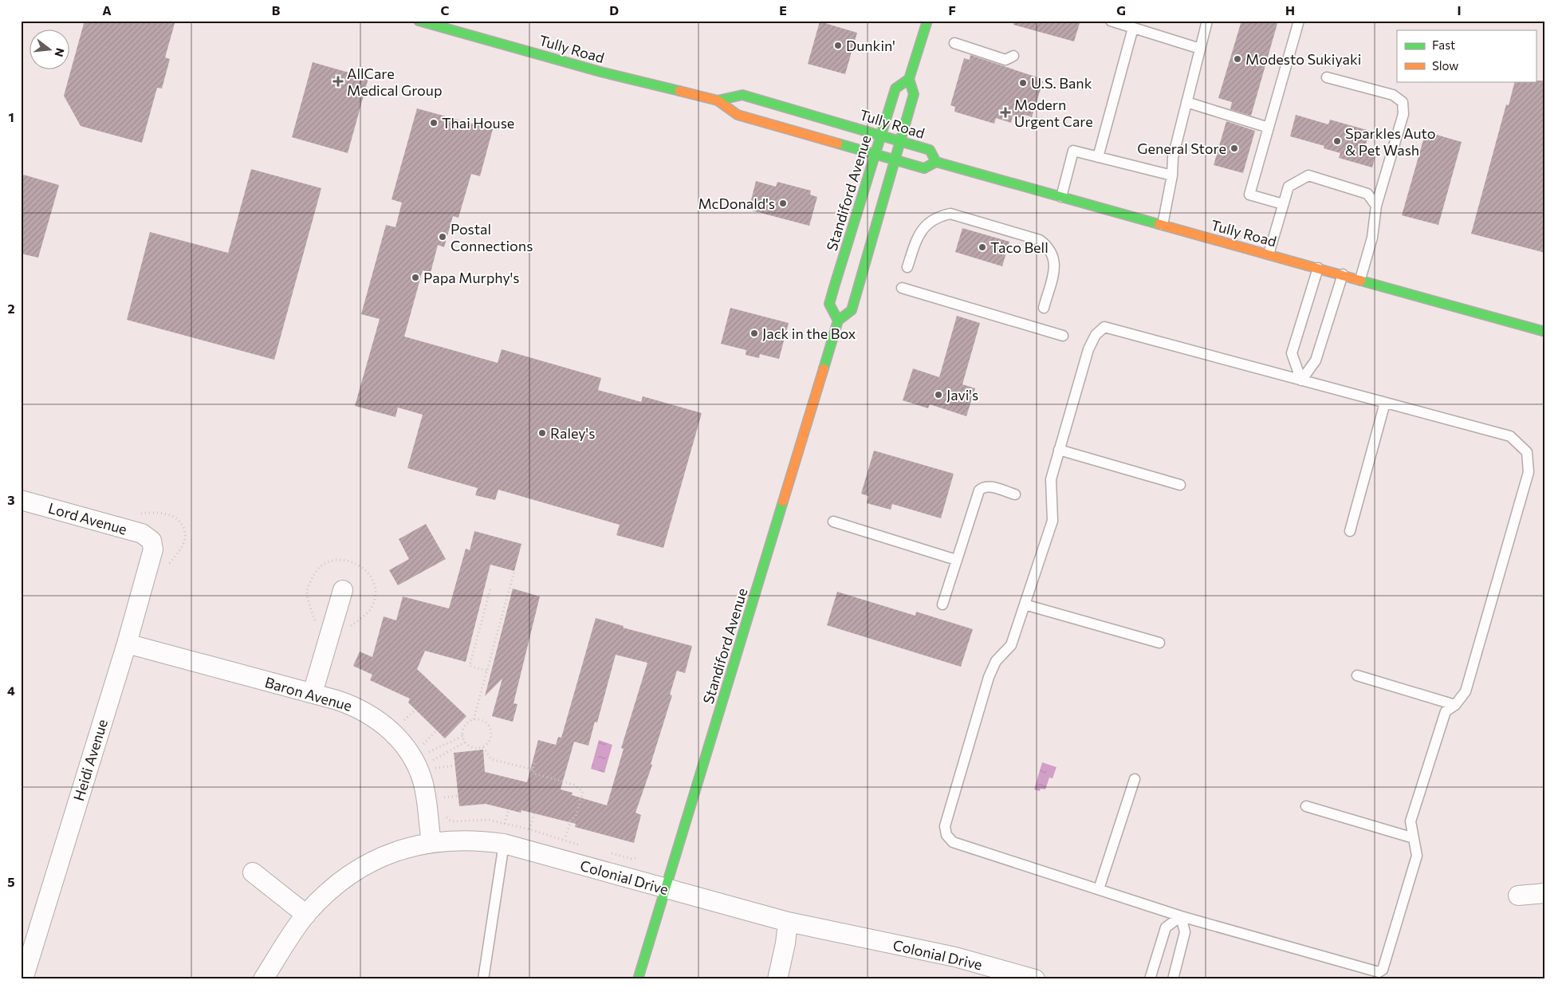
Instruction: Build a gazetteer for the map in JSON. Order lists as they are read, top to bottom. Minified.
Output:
{"streets":{"main road":["Tully Road","Standiford Avenue"],"street":["Lord Avenue","Baron Avenue","Heidi Avenue","Colonial Drive"]},"crossings":[["Tully Road","Standiford Avenue"],["Standiford Avenue","Colonial Drive"],["Lord Avenue","Heidi Avenue"],["Baron Avenue","Heidi Avenue"],["Baron Avenue","Colonial Drive"]],"places":{"other":["Dunkin'","Modesto Sukiyaki","U.S. Bank","Thai House","Sparkles Auto & Pet Wash","General Store","McDonald's","Postal Connections","Taco Bell","Papa Murphy's","Jack in the Box","Javi's","Raley's"],"health":["AllCare Medical Group","Modern Urgent Care"]},"legend":["Fast","Slow"],"north":"right","grid":{"columns":["A","B","C","D","E","F","G","H","I"],"rows":["1","2","3","4","5"]}}
